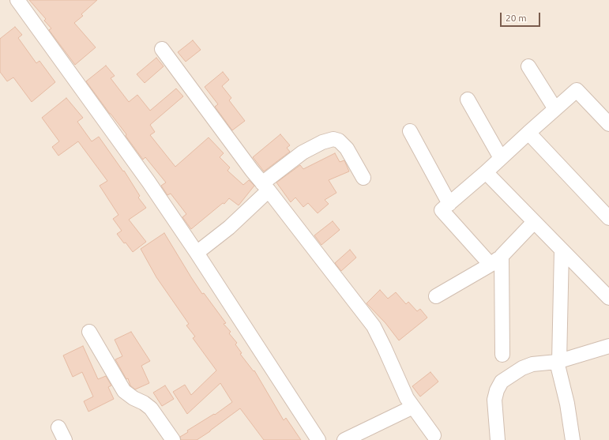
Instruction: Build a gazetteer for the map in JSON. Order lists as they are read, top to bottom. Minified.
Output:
{"scale_bar":"20 m"}
